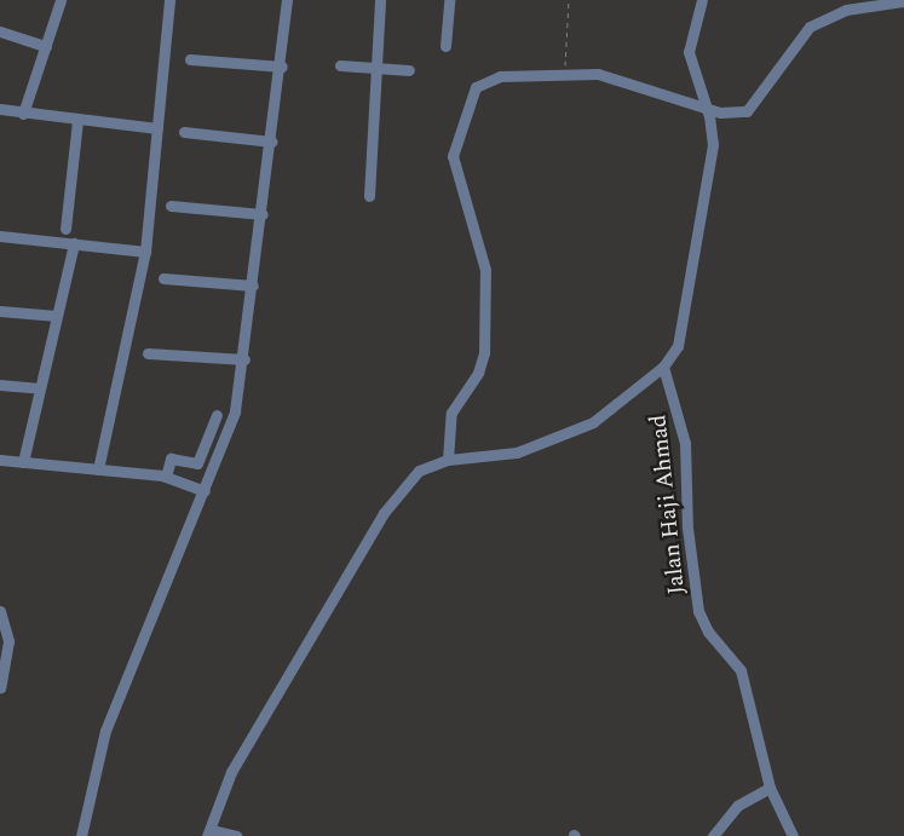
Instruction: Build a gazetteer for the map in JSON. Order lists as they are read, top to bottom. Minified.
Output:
{"streets":{"street":["Jalan Haji Ahmad"]}}
